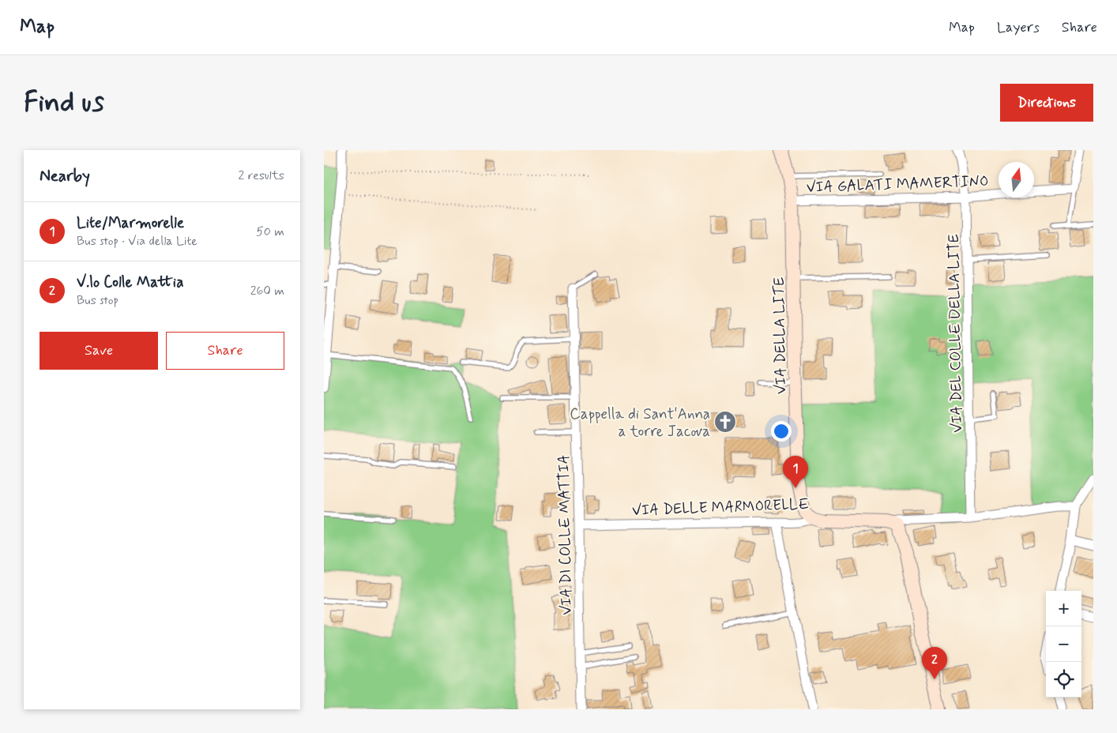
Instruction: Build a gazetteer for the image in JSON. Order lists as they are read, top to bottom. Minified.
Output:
{"streets":{"street":["VIA GALATI MAMERTINO","VIA DEL COLLE DELLA LITE","VIA DELLA LITE","VIA DELLE MARMORELLE","VIA DI COLLE MATTIA"]},"crossings":[["VIA GALATI MAMERTINO","VIA DEL COLLE DELLA LITE"],["VIA GALATI MAMERTINO","VIA DELLA LITE"],["VIA DEL COLLE DELLA LITE","VIA DELLE MARMORELLE"],["VIA DELLA LITE","VIA DELLE MARMORELLE"],["VIA DELLE MARMORELLE","VIA DI COLLE MATTIA"]],"places":{"church":["Cappella di Sant'Anna a torre Jacova"]},"north":"top","page":{"header":"Map","nav":["Map","Layers","Share"],"buttons":["Directions",["Save","Share"]],"title":"Find us","heading":["Nearby","2 results"],"list":[{"mark":"1","name":"Lite/Marmorelle","note":"Bus stop · Via della Lite","value":"50 m"},{"mark":"2","name":"V.lo Colle Mattia","note":"Bus stop","value":"260 m"}],"pins":["1","2"],"map_buttons":["+","−"]}}
